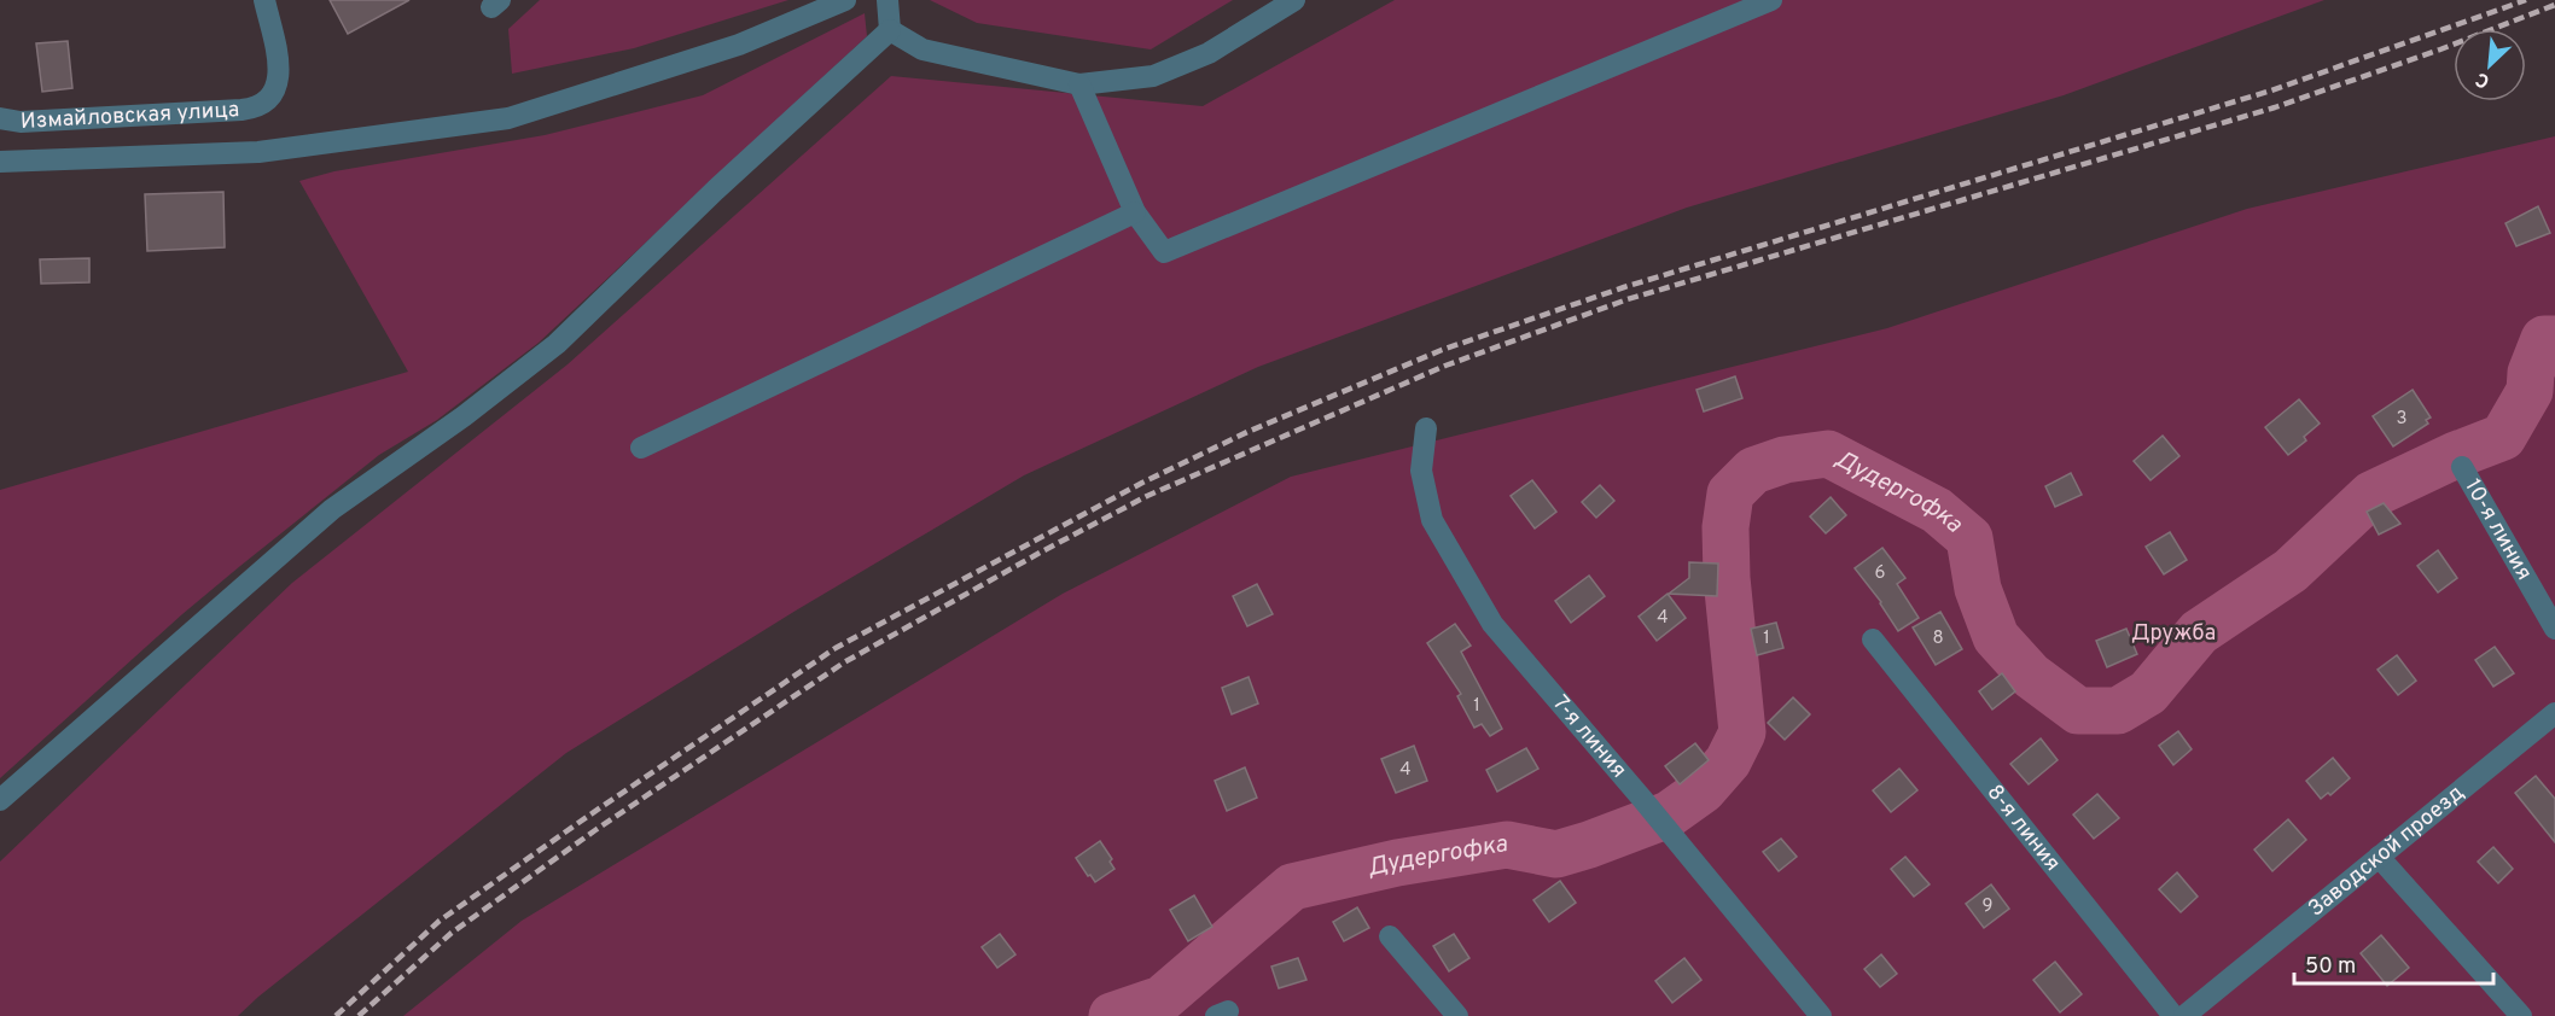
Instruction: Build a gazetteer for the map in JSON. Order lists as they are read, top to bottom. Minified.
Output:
{"streets":{"street":["Измайловская улица","10-я линия","7-я линия","8-я линия","Заводской проезд"]},"water":["Дудергофка"],"parks":["Дружба"],"house_numbers":["3","6","4","1","8","1","4","9"],"scale_bar":"50 m","north":"bottom left"}
